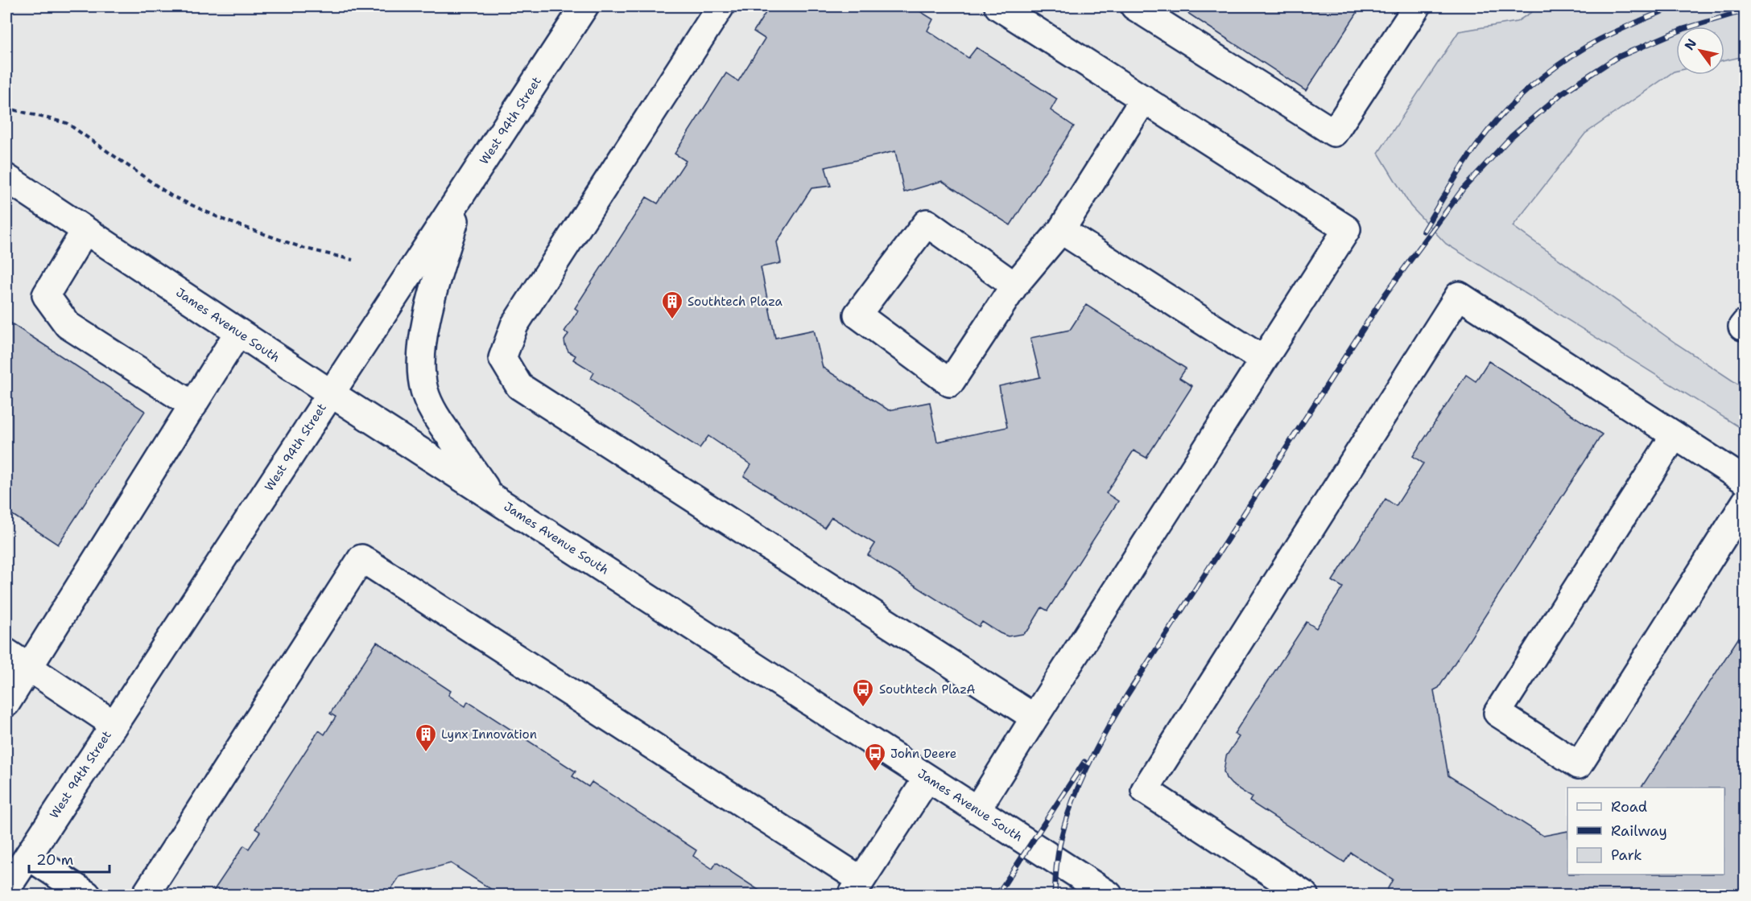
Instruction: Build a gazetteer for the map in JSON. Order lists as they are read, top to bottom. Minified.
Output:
{"streets":{"street":["West 94th Street","James Avenue South"]},"crossings":[["West 94th Street","James Avenue South"]],"places":{"building":["Southtech Plaza","Lynx Innovation"],"bus stop":["Southtech PlazA","John Deere"]},"legend":["Road","Railway","Park"],"scale_bar":"20 m","north":"top left"}
